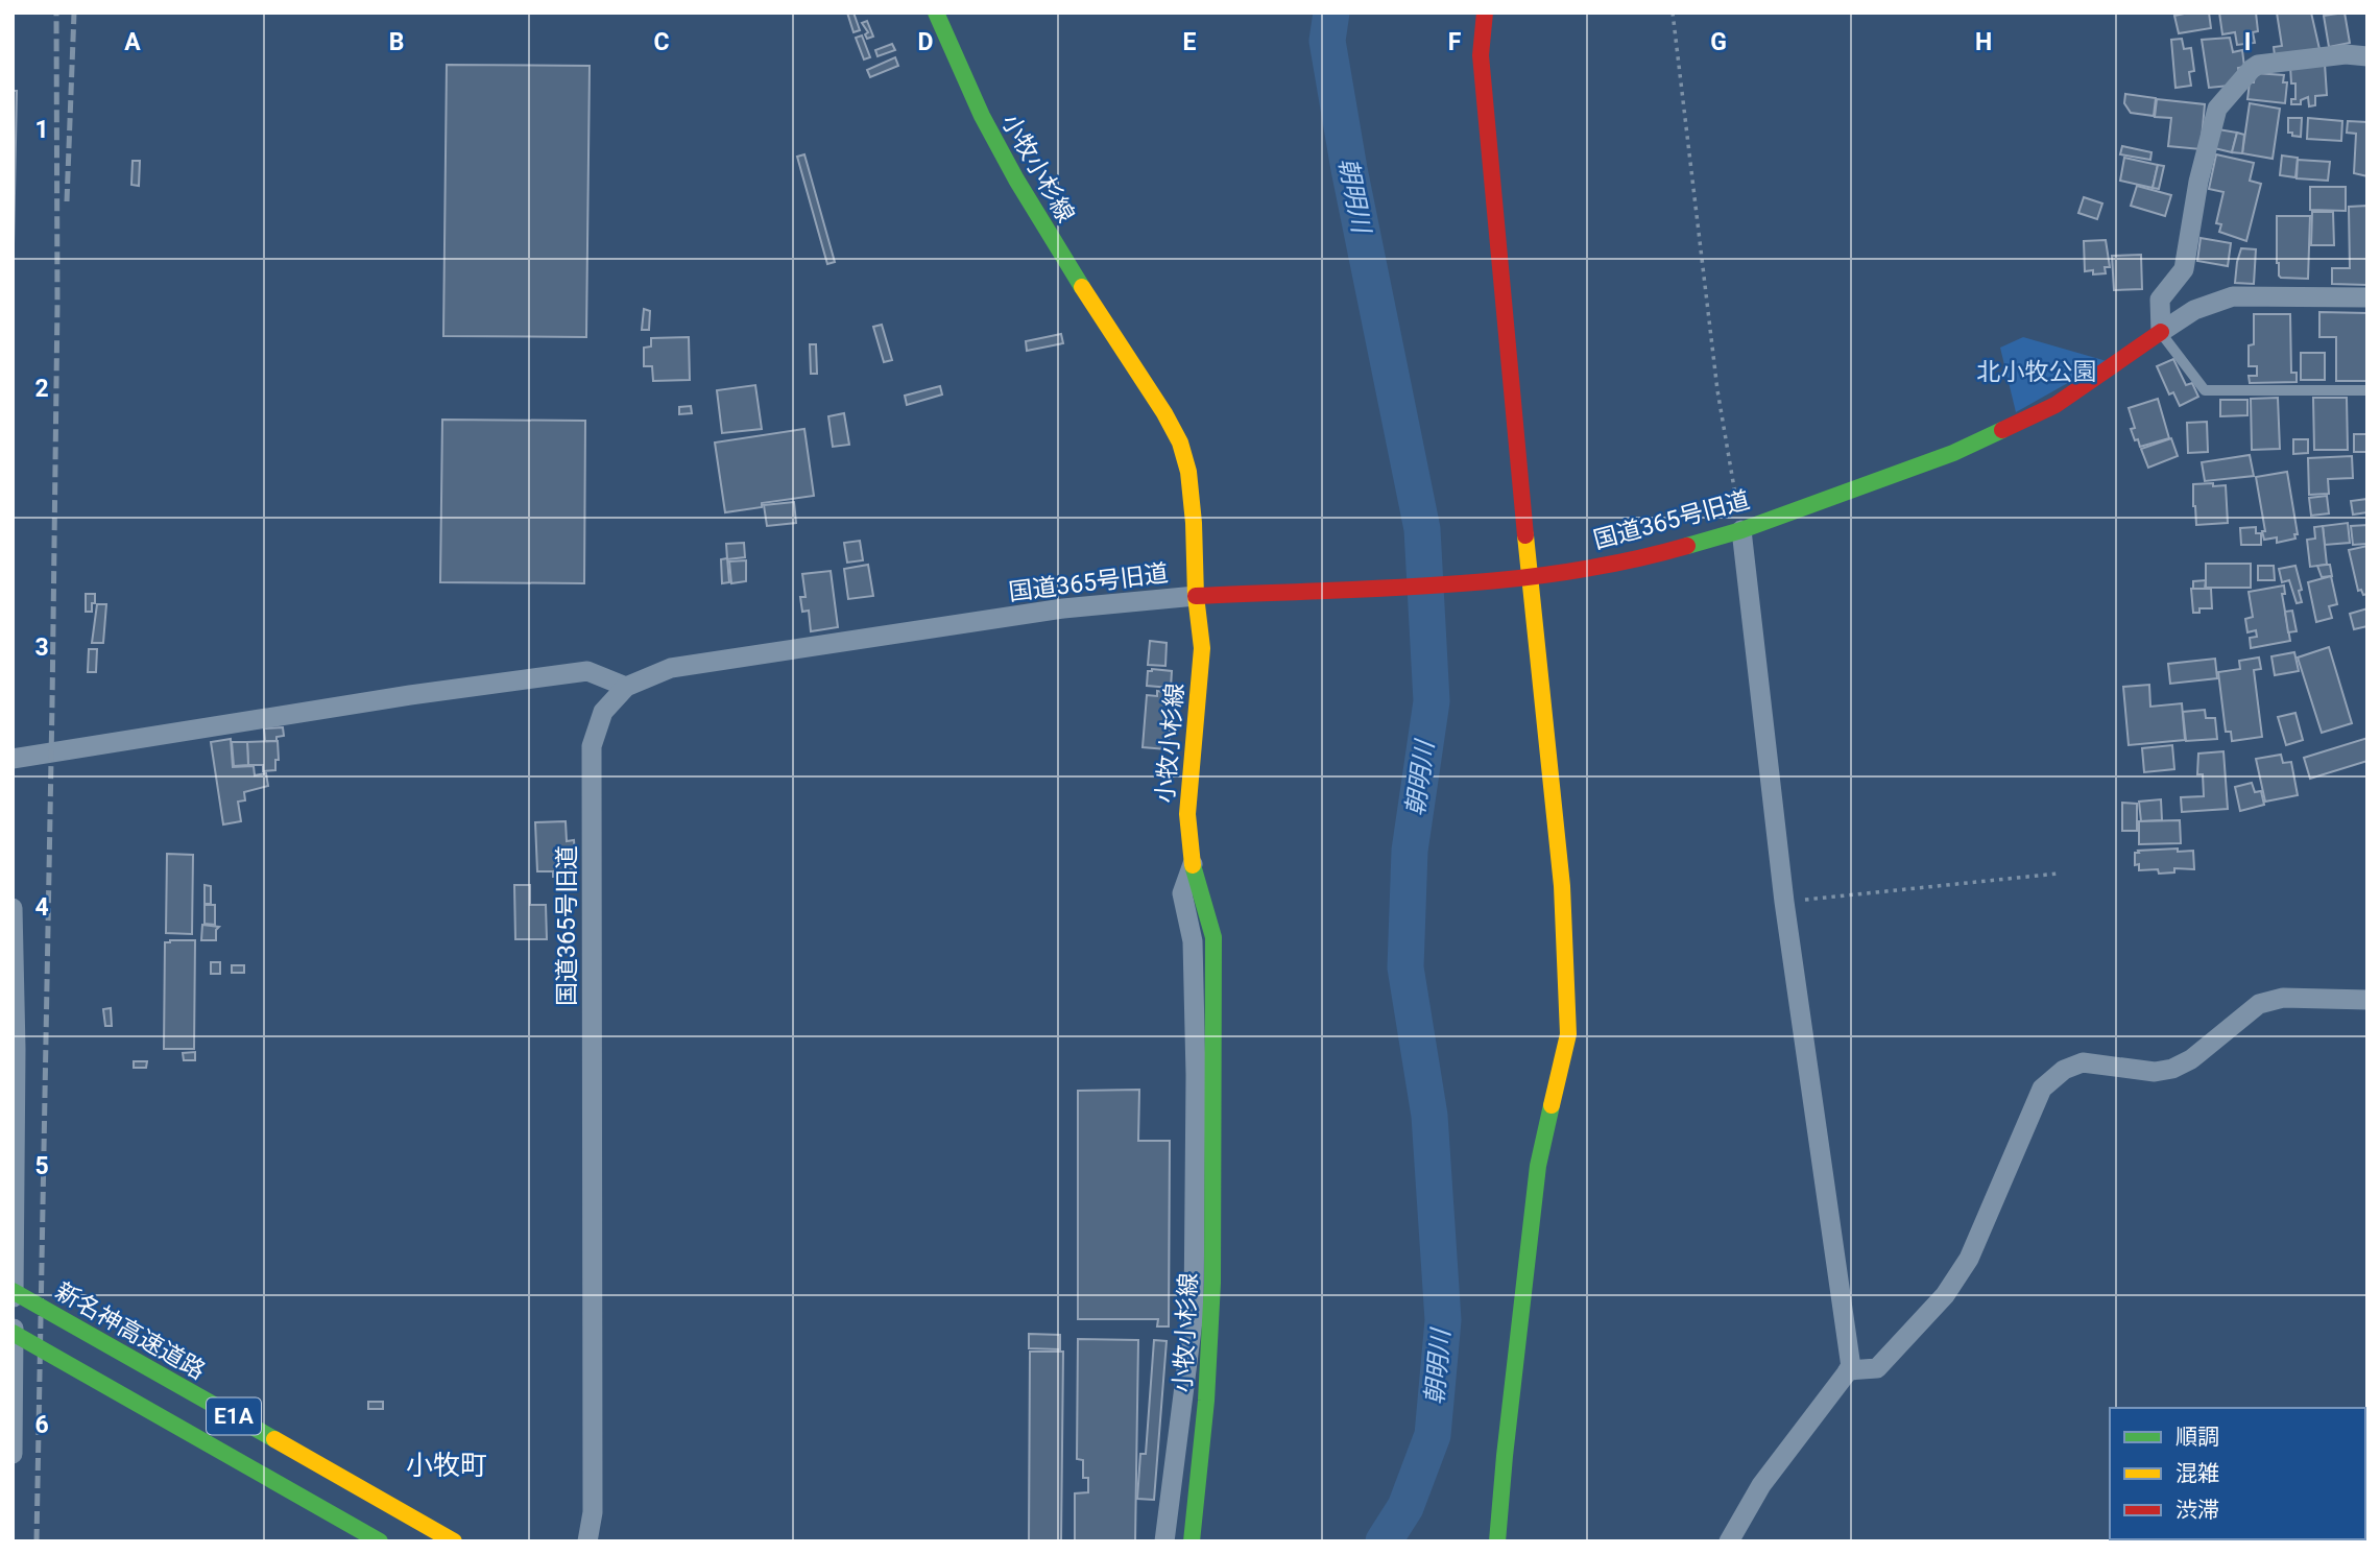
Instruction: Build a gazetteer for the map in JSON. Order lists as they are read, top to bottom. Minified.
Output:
{"streets":{"main road":["小牧小杉線","国道365号旧道","新名神高速道路","E1A"]},"crossings":[["小牧小杉線","国道365号旧道"]],"districts":["小牧町"],"water":["朝明川"],"parks":["北小牧公園"],"legend":["順調","混雑","渋滞"],"grid":{"columns":["A","B","C","D","E","F","G","H","I"],"rows":["1","2","3","4","5","6"]}}
